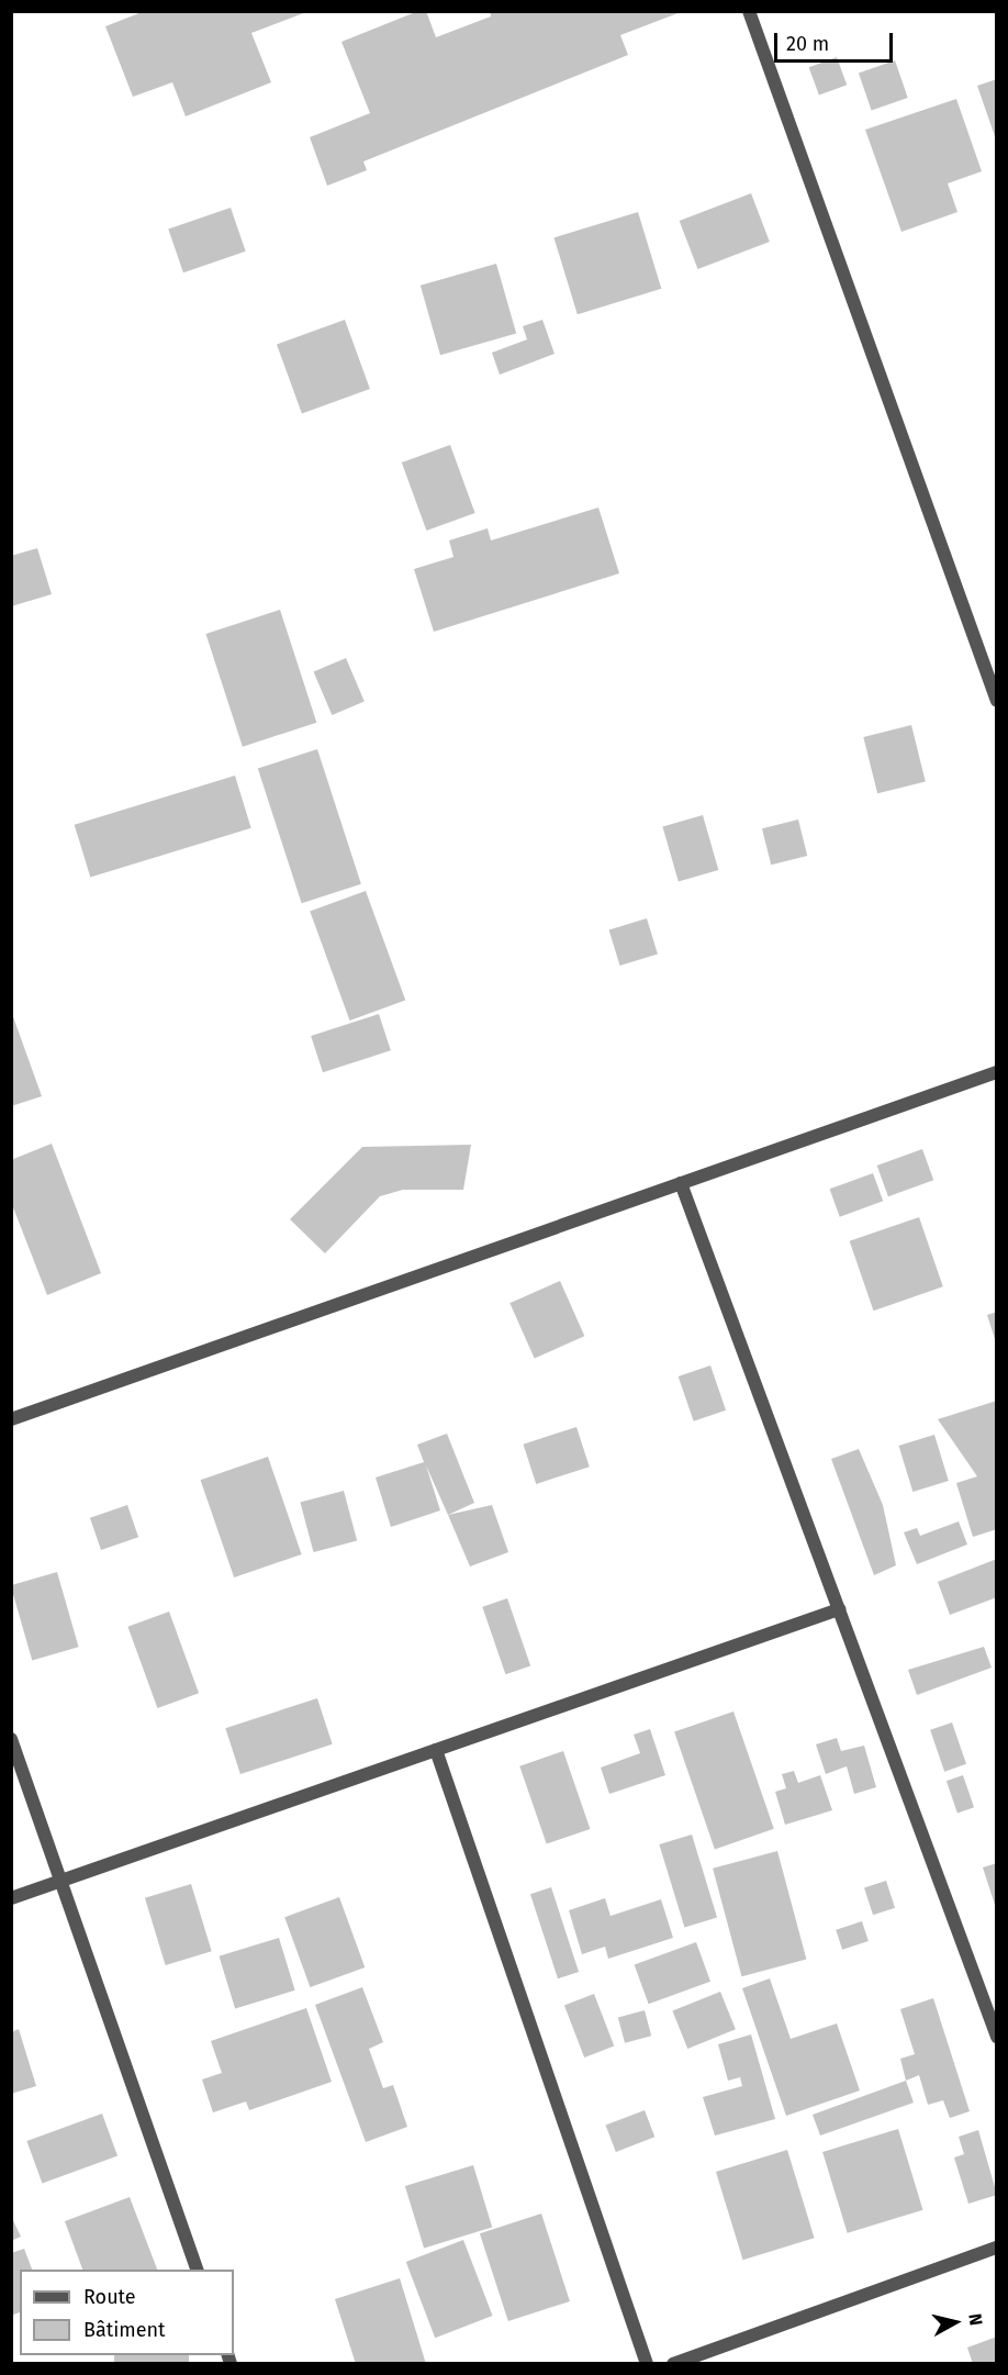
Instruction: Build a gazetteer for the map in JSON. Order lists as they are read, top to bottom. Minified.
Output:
{"legend":["Route","Bâtiment"],"scale_bar":"20 m","north":"right"}
